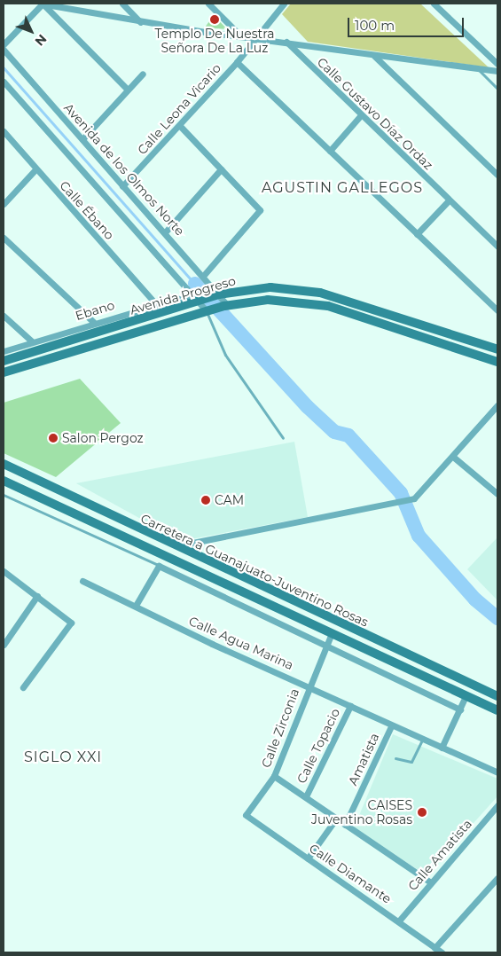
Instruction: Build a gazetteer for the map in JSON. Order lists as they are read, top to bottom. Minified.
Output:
{"streets":{"main road":["Avenida Progreso","Carretera a Guanajuato-Juventino Rosas"],"street":["Calle Leona Vicario","Calle Gustavo Díaz Ordaz","Avenida de los Olmos Norte","Calle Ébano","Ebano","Calle Agua Marina","Calle Zirconia","Calle Topacio","Amatista","Calle Amatista","Calle Diamante"]},"crossings":[["Calle Leona Vicario","Avenida de los Olmos Norte"],["Avenida de los Olmos Norte","Avenida Progreso"],["Calle Ébano","Ebano"],["Carretera a Guanajuato-Juventino Rosas","Calle Zirconia"],["Calle Agua Marina","Calle Zirconia"],["Calle Agua Marina","Calle Topacio"],["Calle Agua Marina","Amatista"],["Calle Zirconia","Calle Diamante"],["Calle Amatista","Calle Diamante"]],"districts":["AGUSTIN GALLEGOS","SIGLO XXI"],"places":["Templo De Nuestra Señora De La Luz","Salon Pergoz","CAM","CAISES Juventino Rosas"],"scale_bar":"100 m","north":"bottom right"}
